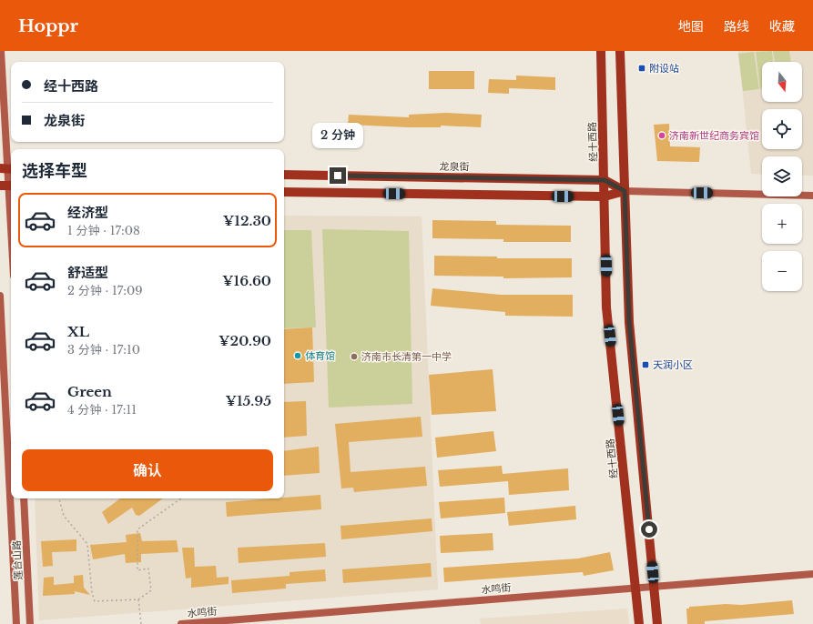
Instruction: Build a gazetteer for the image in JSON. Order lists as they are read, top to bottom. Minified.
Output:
{"streets":{"main road":["经十西路","龙泉街","莲台山路","水鸣街"]},"crossings":[["经十西路","龙泉街"],["经十西路","水鸣街"]],"places":{"transit":["附设站","天润小区"],"other":["济南新世纪商务宾馆","体育馆","济南市长清第一中学"]},"north":"bottom","page":{"header":"Hoppr","nav":["地图","路线","收藏"],"map_buttons":["+","−"],"banner":["经十西路","龙泉街"],"bubble":"2 分钟","heading":"选择车型","list":[{"name":"经济型","note":"1 分钟 · 17:08","value":"¥12.30"},{"name":"舒适型","note":"2 分钟 · 17:09","value":"¥16.60"},{"name":"XL","note":"3 分钟 · 17:10","value":"¥20.90"},{"name":"Green","note":"4 分钟 · 17:11","value":"¥15.95"}],"buttons":"确认"}}
